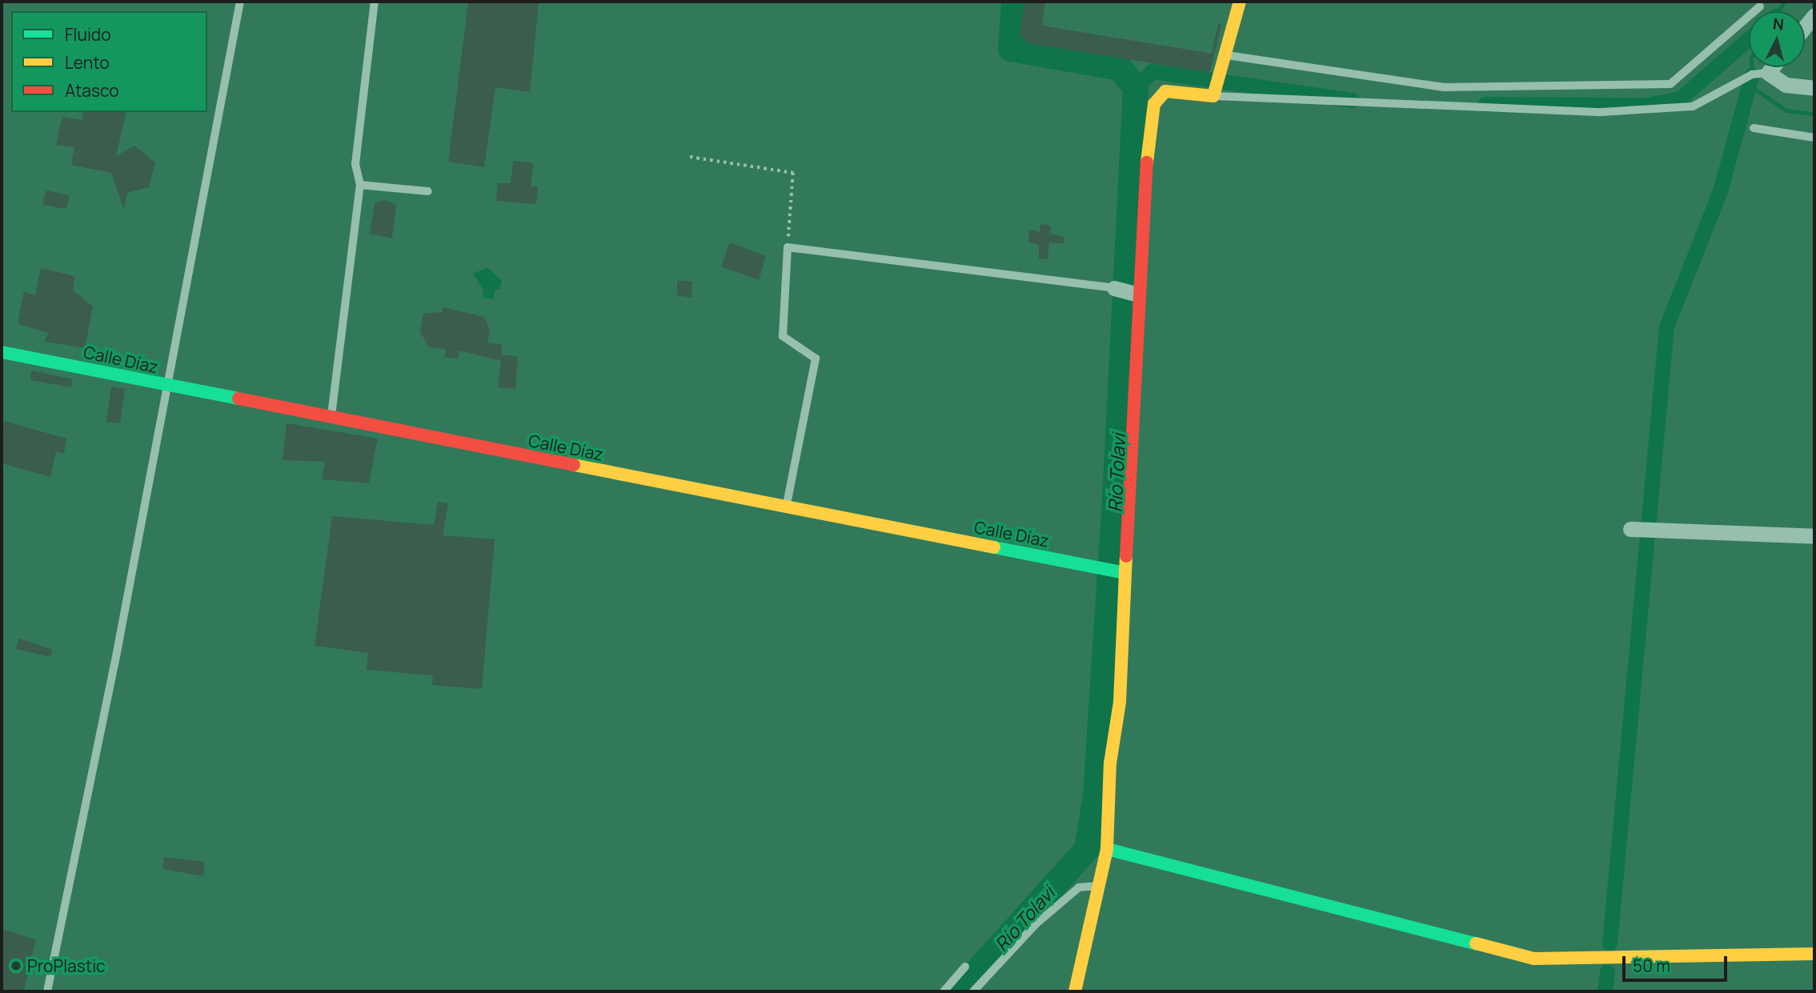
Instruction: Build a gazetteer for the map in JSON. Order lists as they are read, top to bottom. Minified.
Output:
{"streets":{"street":["Calle Díaz"]},"water":["Río Tolavi"],"places":["ProPlastic"],"legend":["Fluido","Lento","Atasco"],"scale_bar":"50 m","north":"top"}
